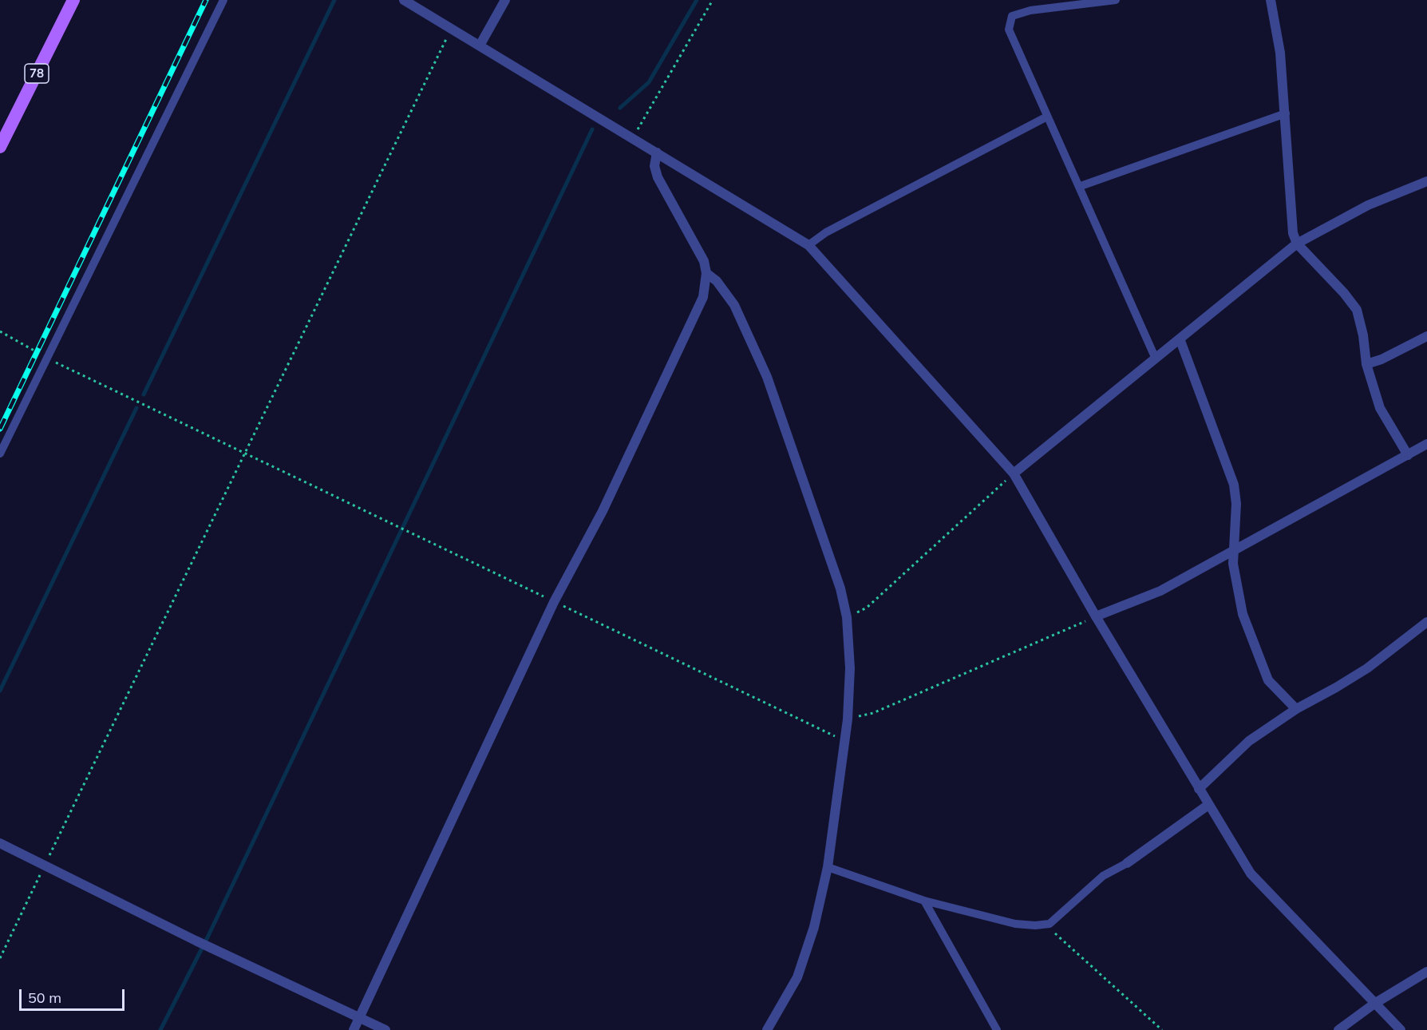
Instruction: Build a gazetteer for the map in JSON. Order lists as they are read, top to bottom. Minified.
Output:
{"streets":{"main road":["78"]},"scale_bar":"50 m"}
